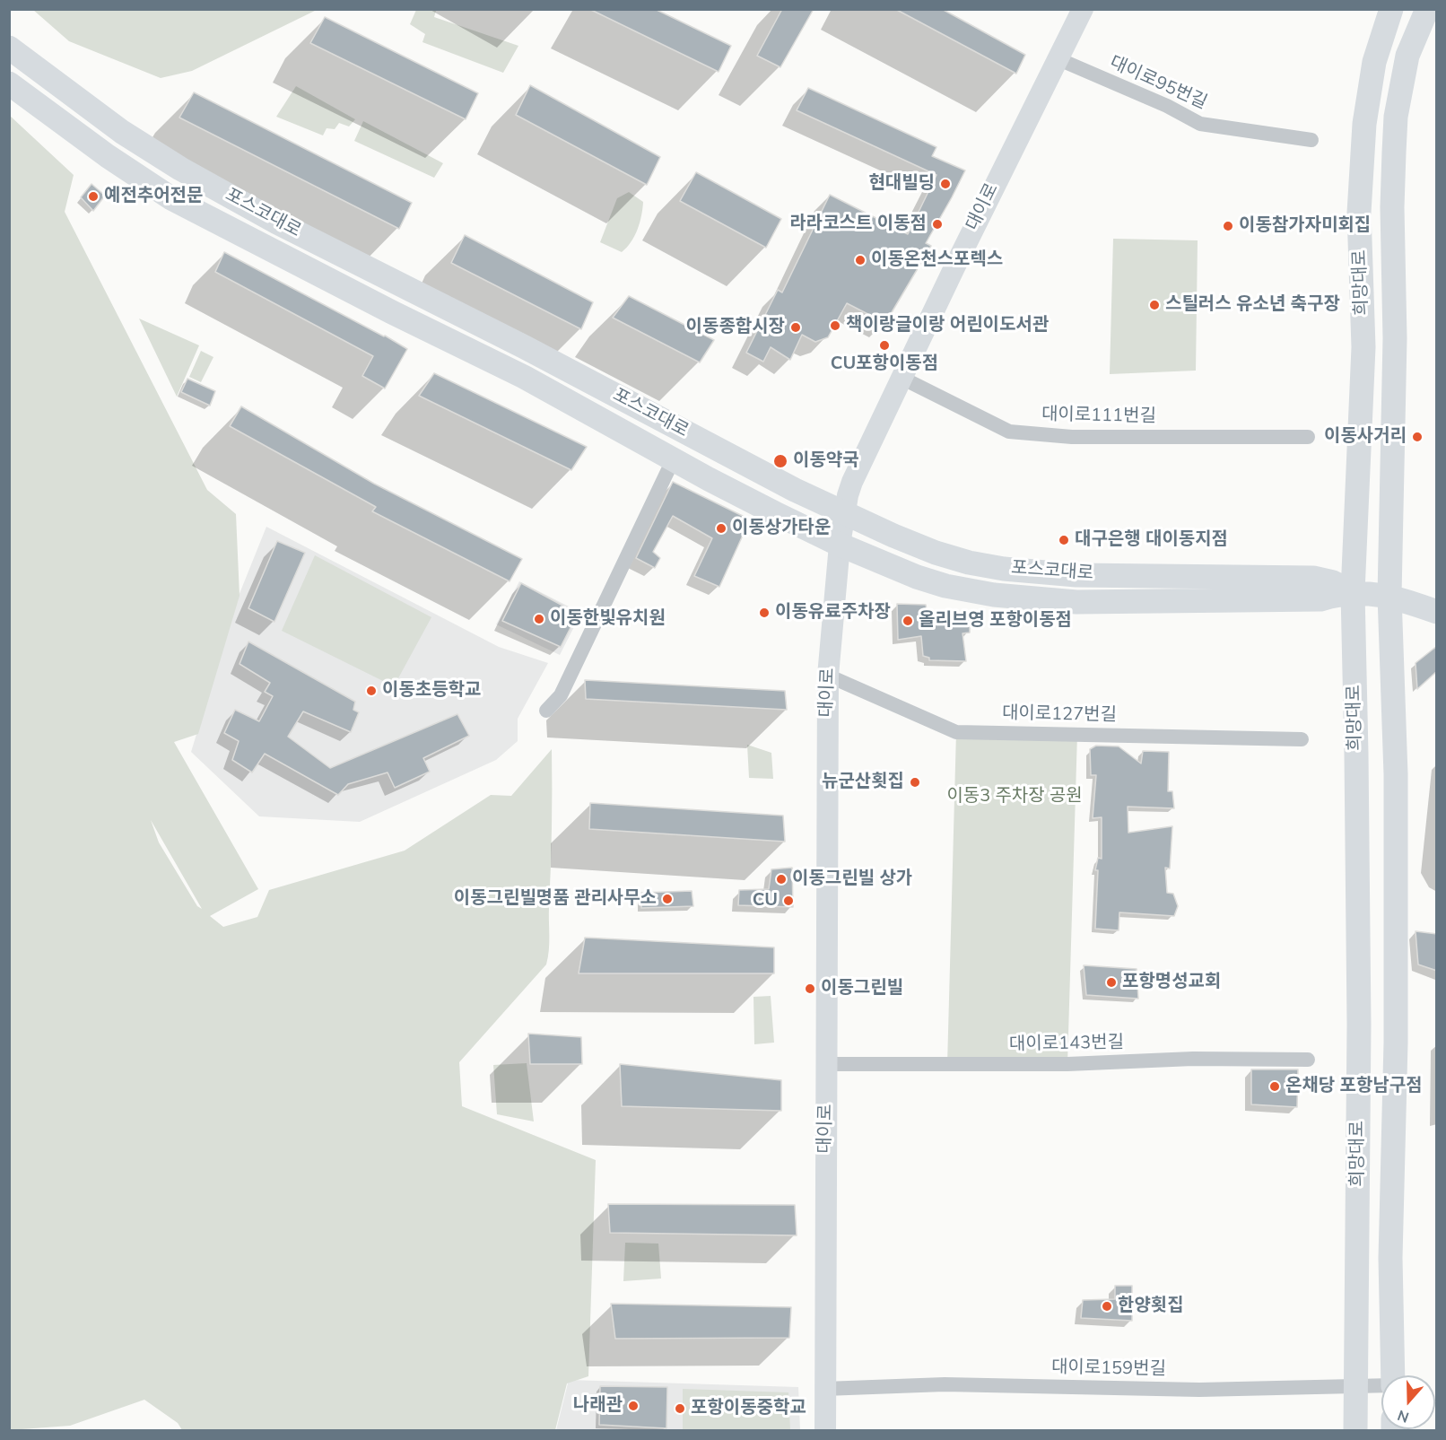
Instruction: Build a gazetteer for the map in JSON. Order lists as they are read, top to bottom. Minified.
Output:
{"streets":{"main road":["포스코대로","희망대로"],"street":["대이로95번길","대이로","대이로111번길","대이로127번길","대이로143번길","대이로159번길"]},"crossings":[["대이로95번길","대이로"],["대이로","포스코대로"],["대이로","대이로111번길"],["대이로","대이로127번길"],["대이로","대이로143번길"],["대이로","대이로159번길"],["포스코대로","희망대로"],["희망대로","대이로159번길"]],"parks":["이동3 주차장 공원"],"places":["현대빌딩","예전추어전문","라라코스트 이동점","이동참가자미회집","이동온천스포렉스","스틸러스 유소년 축구장","책이랑글이랑 어린이도서관","이동종합시장","CU포항이동점","이동사거리","이동약국","이동상가타운","대구은행 대이동지점","이동유료주차장","이동한빛유치원","올리브영 포항이동점","이동초등학교","뉴군산횟집","이동그린빌 상가","이동그린빌명품 관리사무소","CU","포항명성교회","이동그린빌","온채당 포항남구점","한양횟집","나래관","포항이동중학교"],"north":"bottom"}
